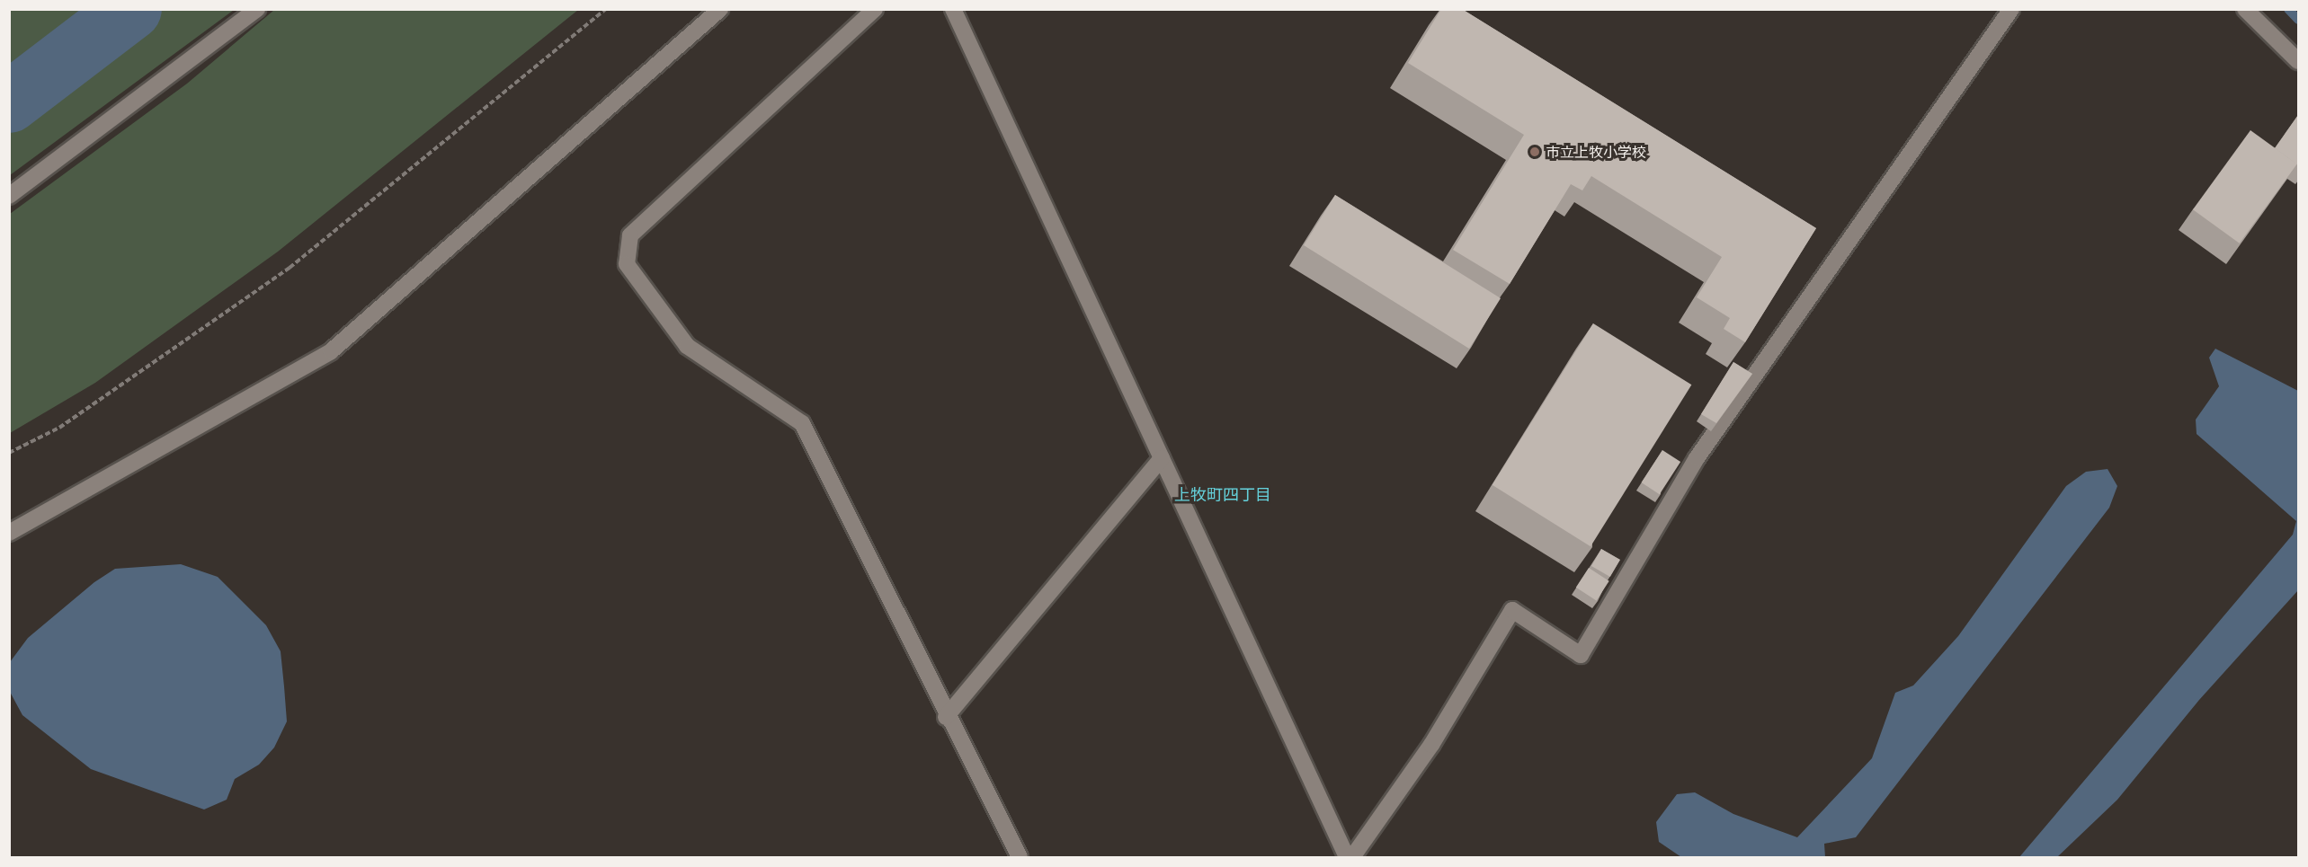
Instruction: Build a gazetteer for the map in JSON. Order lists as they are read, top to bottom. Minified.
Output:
{"districts":["上牧町四丁目"],"places":["市立上牧小学校"]}
